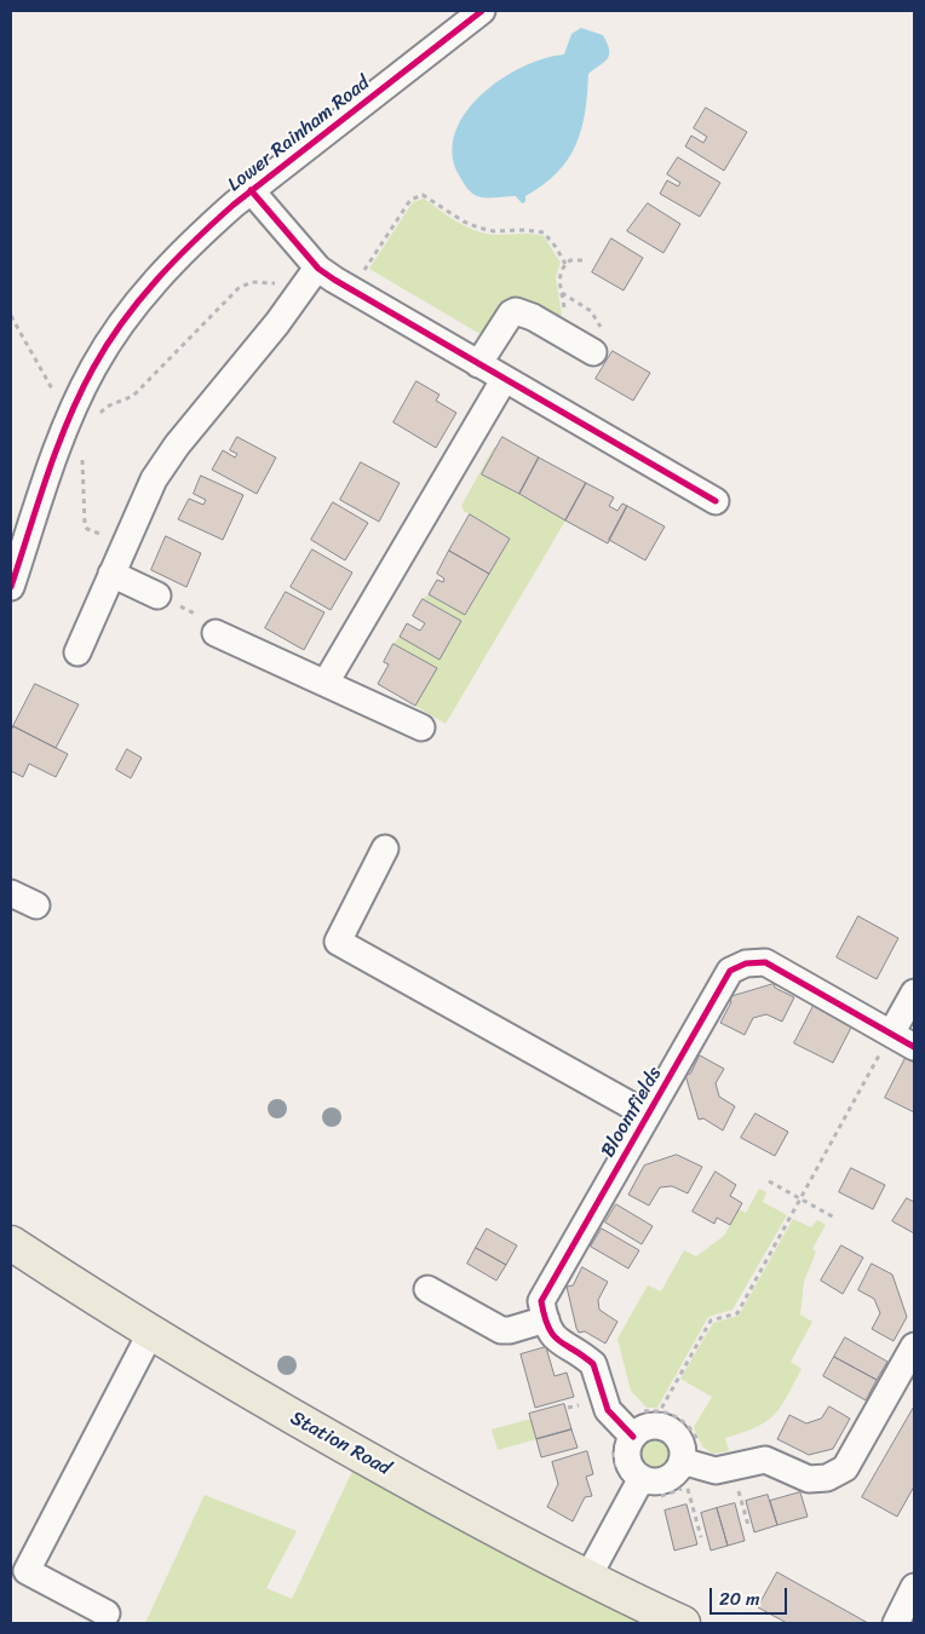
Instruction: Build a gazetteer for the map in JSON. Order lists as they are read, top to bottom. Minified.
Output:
{"streets":{"main road":["Station Road"],"street":["Lower Rainham Road","Bloomfields"]},"scale_bar":"20 m"}
